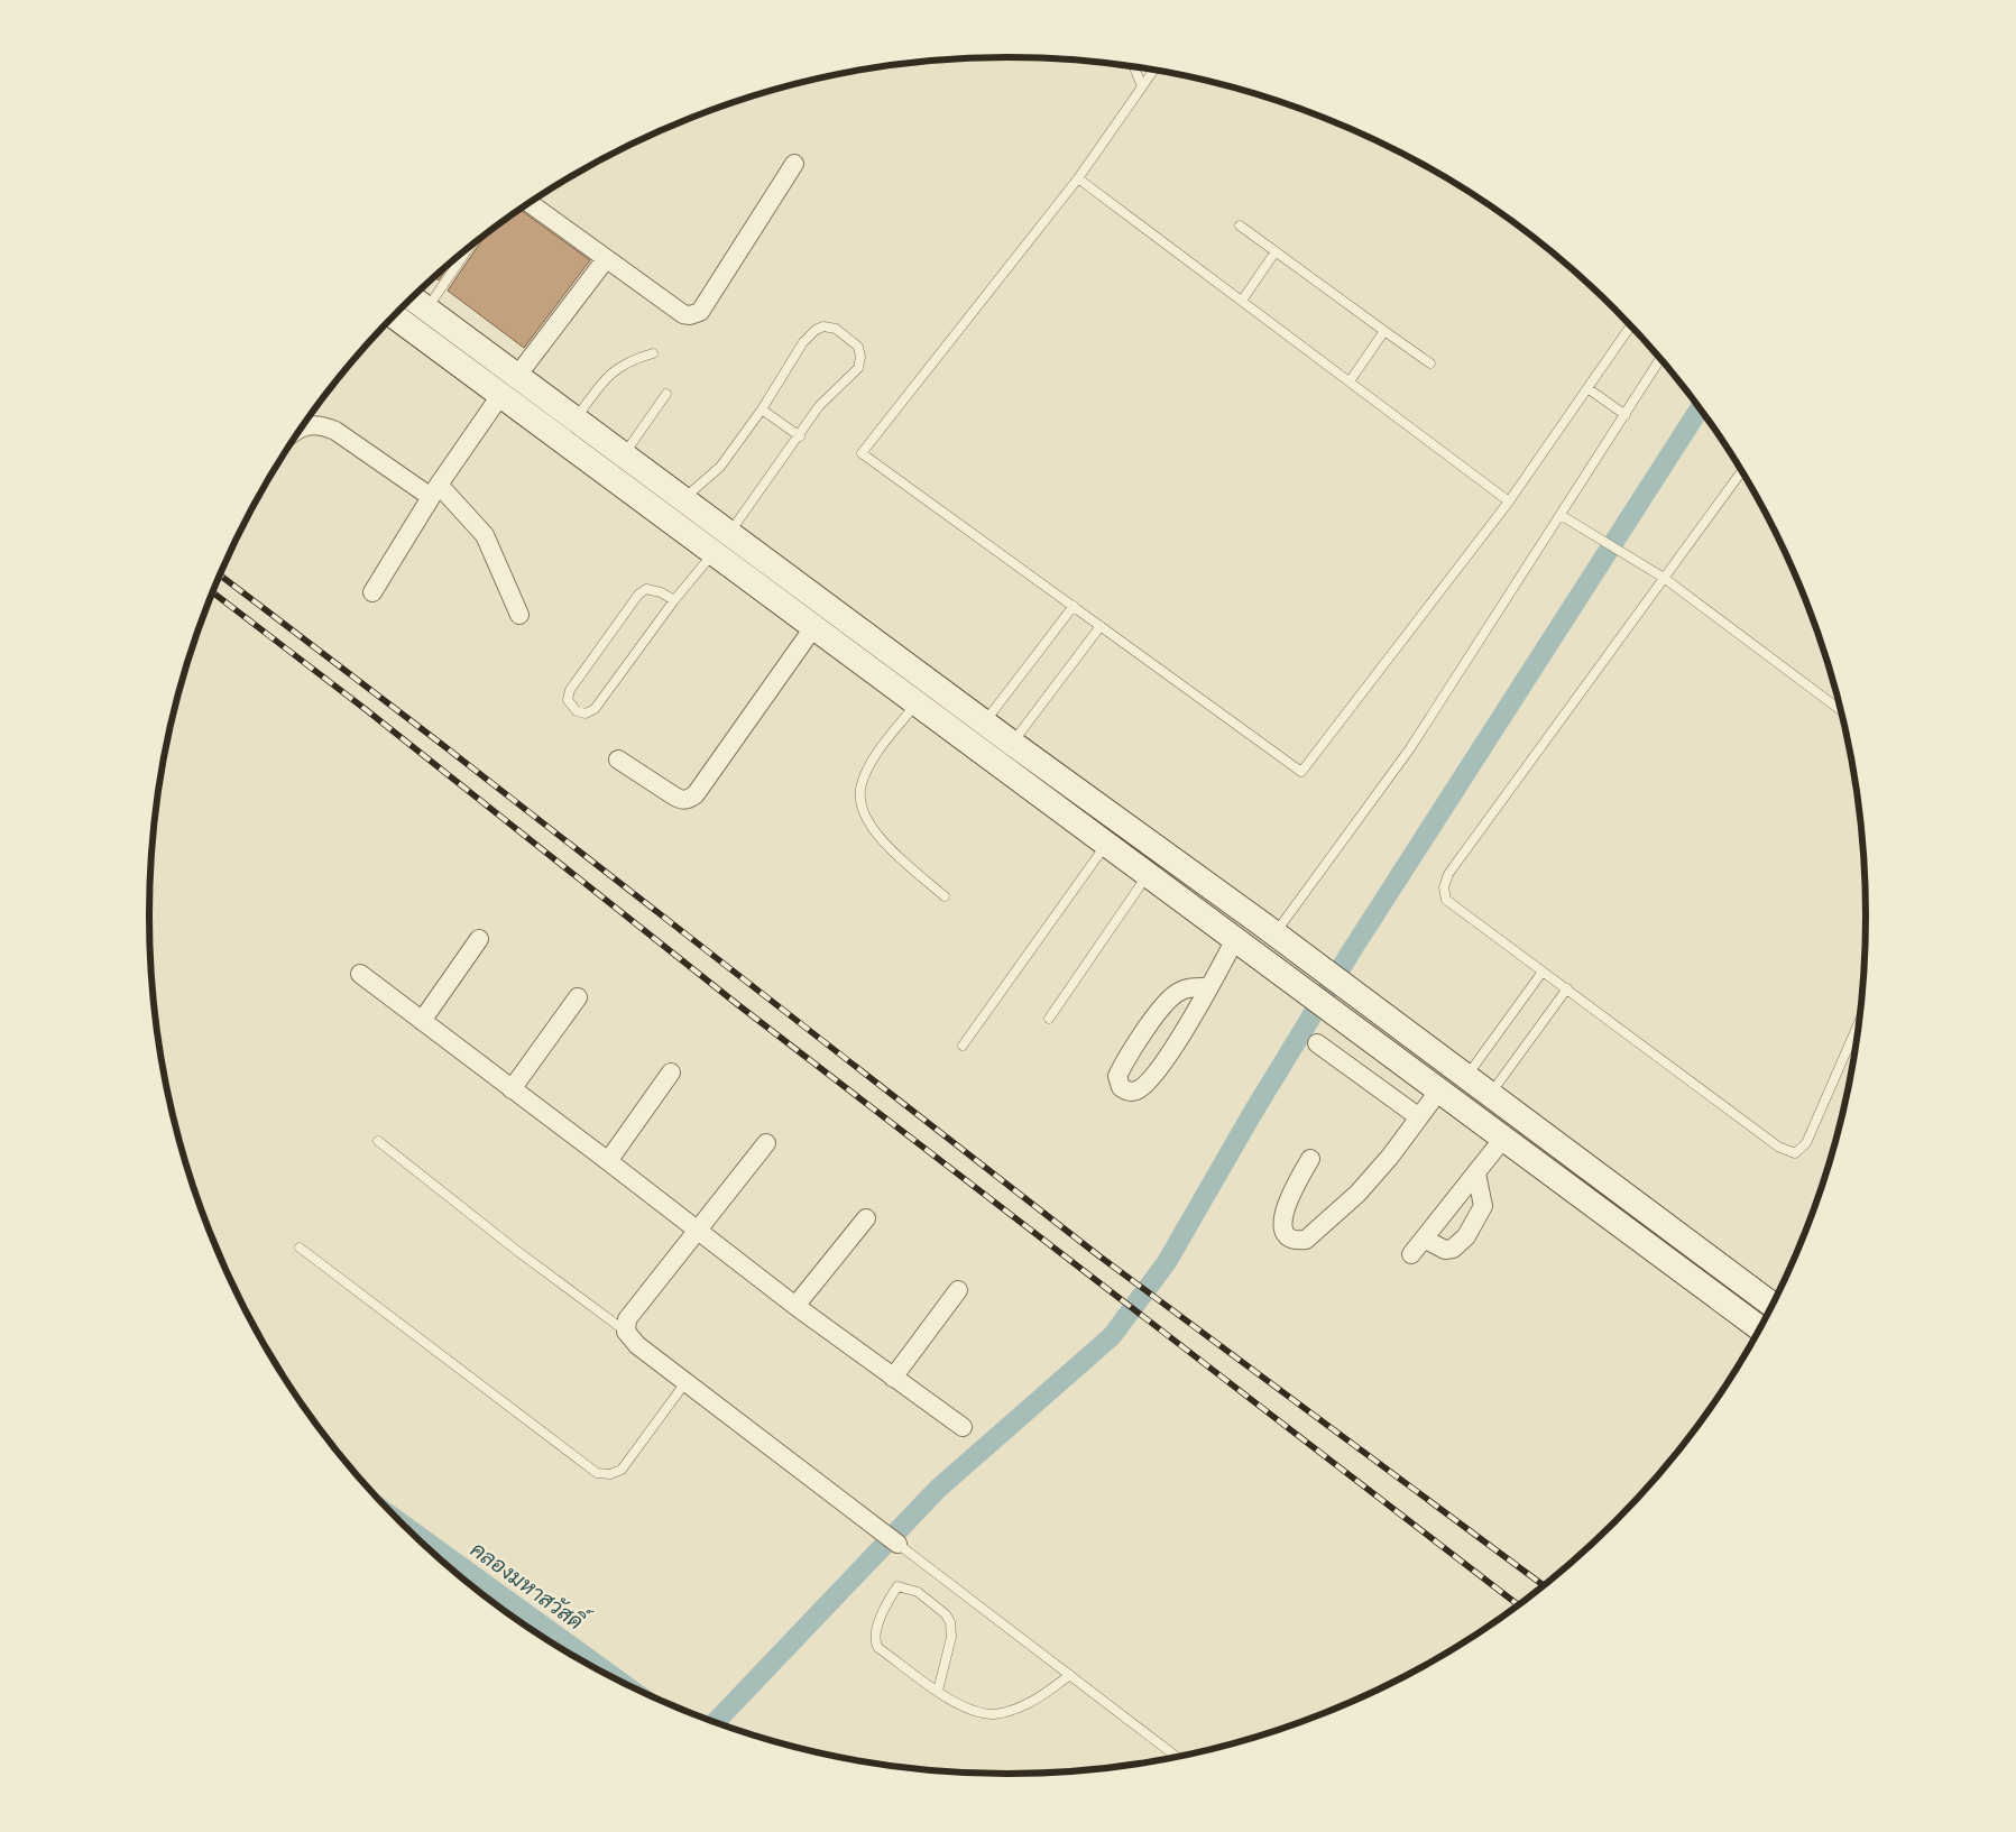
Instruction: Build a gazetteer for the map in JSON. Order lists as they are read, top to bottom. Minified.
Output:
{"water":["คลองมหาสวัสดิ์"]}
